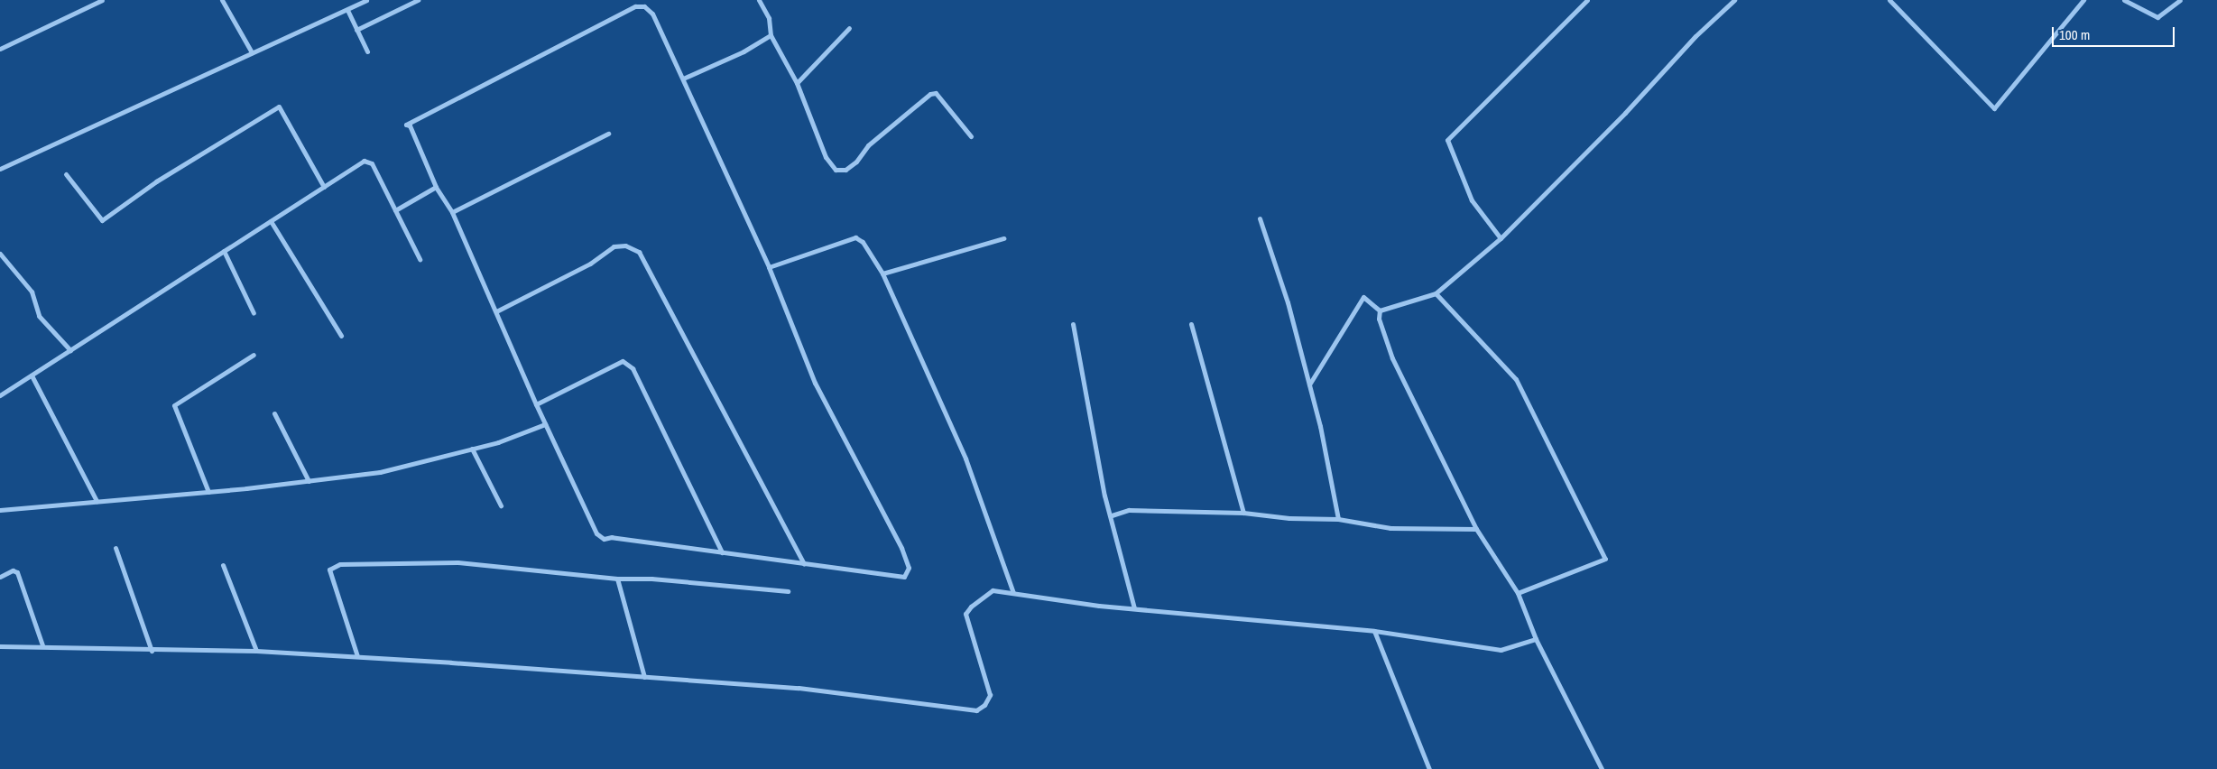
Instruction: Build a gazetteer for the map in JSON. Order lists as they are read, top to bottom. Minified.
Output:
{"scale_bar":"100 m"}
